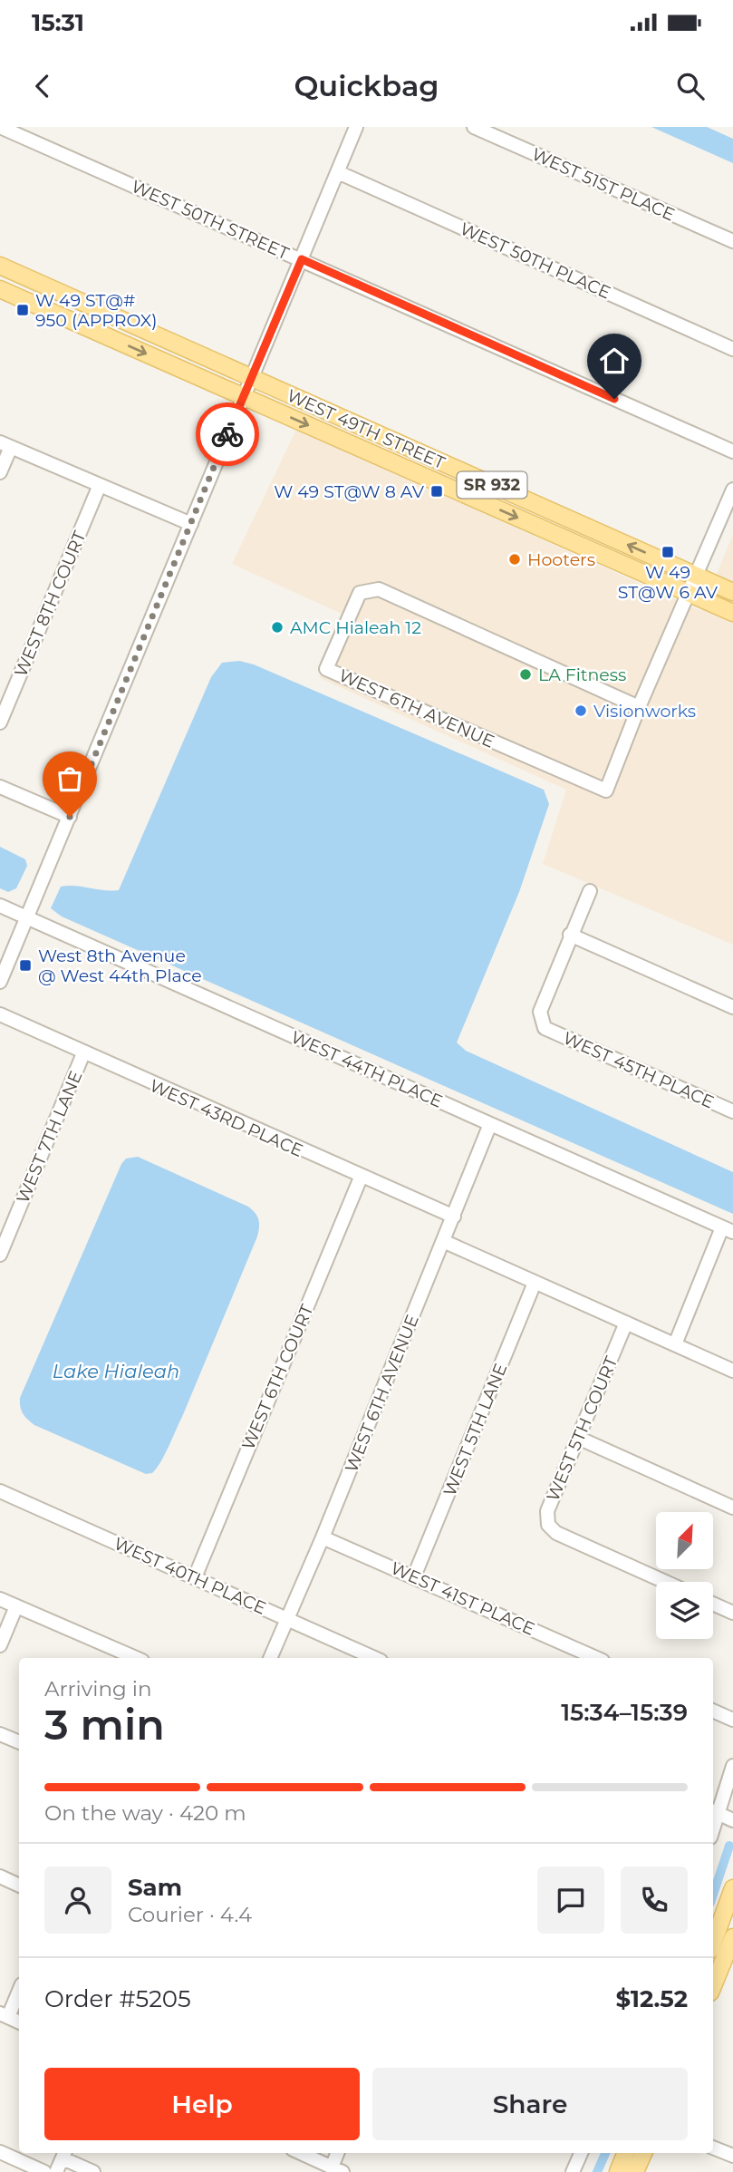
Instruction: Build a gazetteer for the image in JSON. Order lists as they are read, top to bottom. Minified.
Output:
{"streets":{"main road":["WEST 49TH STREET","SR 932"],"street":["WEST 51ST PLACE","WEST 50TH STREET","WEST 50TH PLACE","WEST 8TH COURT","WEST 6TH AVENUE","WEST 44TH PLACE","WEST 45TH PLACE","WEST 43RD PLACE","WEST 7TH LANE","WEST 6TH COURT","WEST 5TH COURT","WEST 5TH LANE","WEST 40TH PLACE","WEST 41ST PLACE"]},"crossings":[["WEST 49TH STREET","WEST 6TH AVENUE"],["WEST 6TH AVENUE","WEST 44TH PLACE"],["WEST 6TH AVENUE","WEST 43RD PLACE"],["WEST 6TH AVENUE","WEST 40TH PLACE"],["WEST 6TH AVENUE","WEST 41ST PLACE"],["WEST 43RD PLACE","WEST 7TH LANE"],["WEST 43RD PLACE","WEST 6TH COURT"],["WEST 6TH COURT","WEST 40TH PLACE"],["WEST 5TH LANE","WEST 41ST PLACE"]],"water":["Lake Hialeah"],"places":{"transit":["W 49 ST@# 950 (APPROX)","W 49 ST@W 8 AV","W 49 ST@W 6 AV","West 8th Avenue @ West 44th Place"],"other":["Hooters","AMC Hialeah 12","LA Fitness","Visionworks"]},"north":"top right","page":{"status":"15:31","header":"Quickbag","heading":["3 min","Arriving in","15:34–15:39"],"panel":["Sam","Courier · 4.4","Order #5205","$12.52"],"bar":"On the way · 420 m","buttons":["Help","Share"]}}
